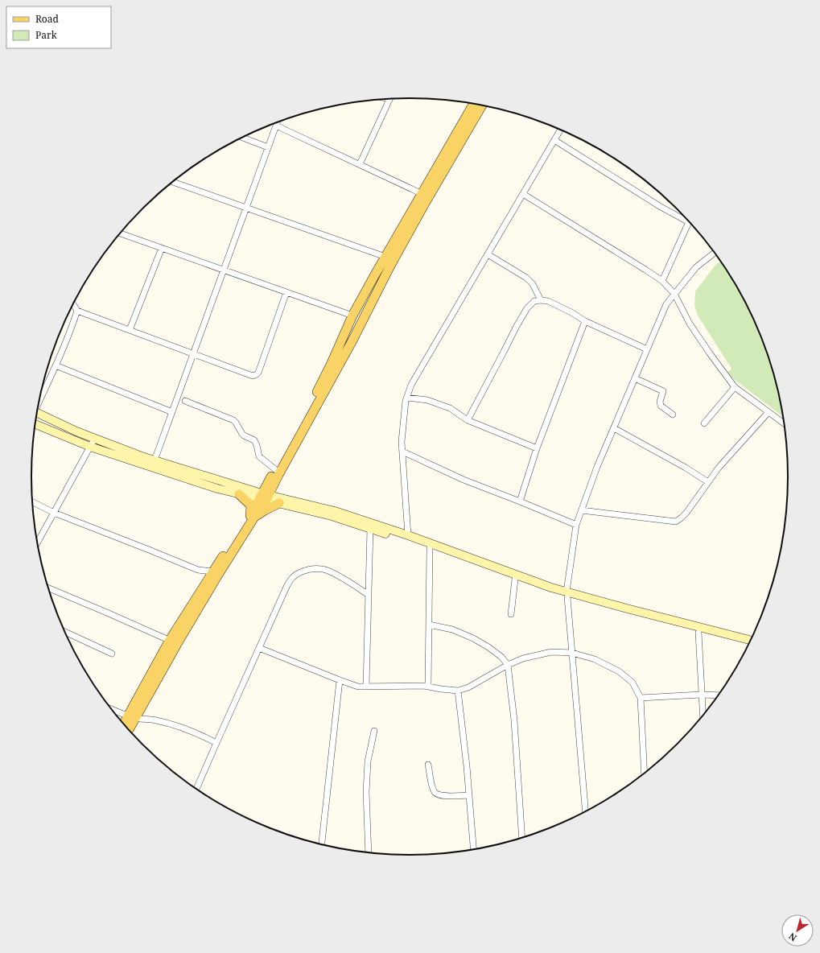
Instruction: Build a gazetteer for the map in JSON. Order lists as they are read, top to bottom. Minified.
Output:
{"legend":["Road","Park"],"north":"bottom left"}
